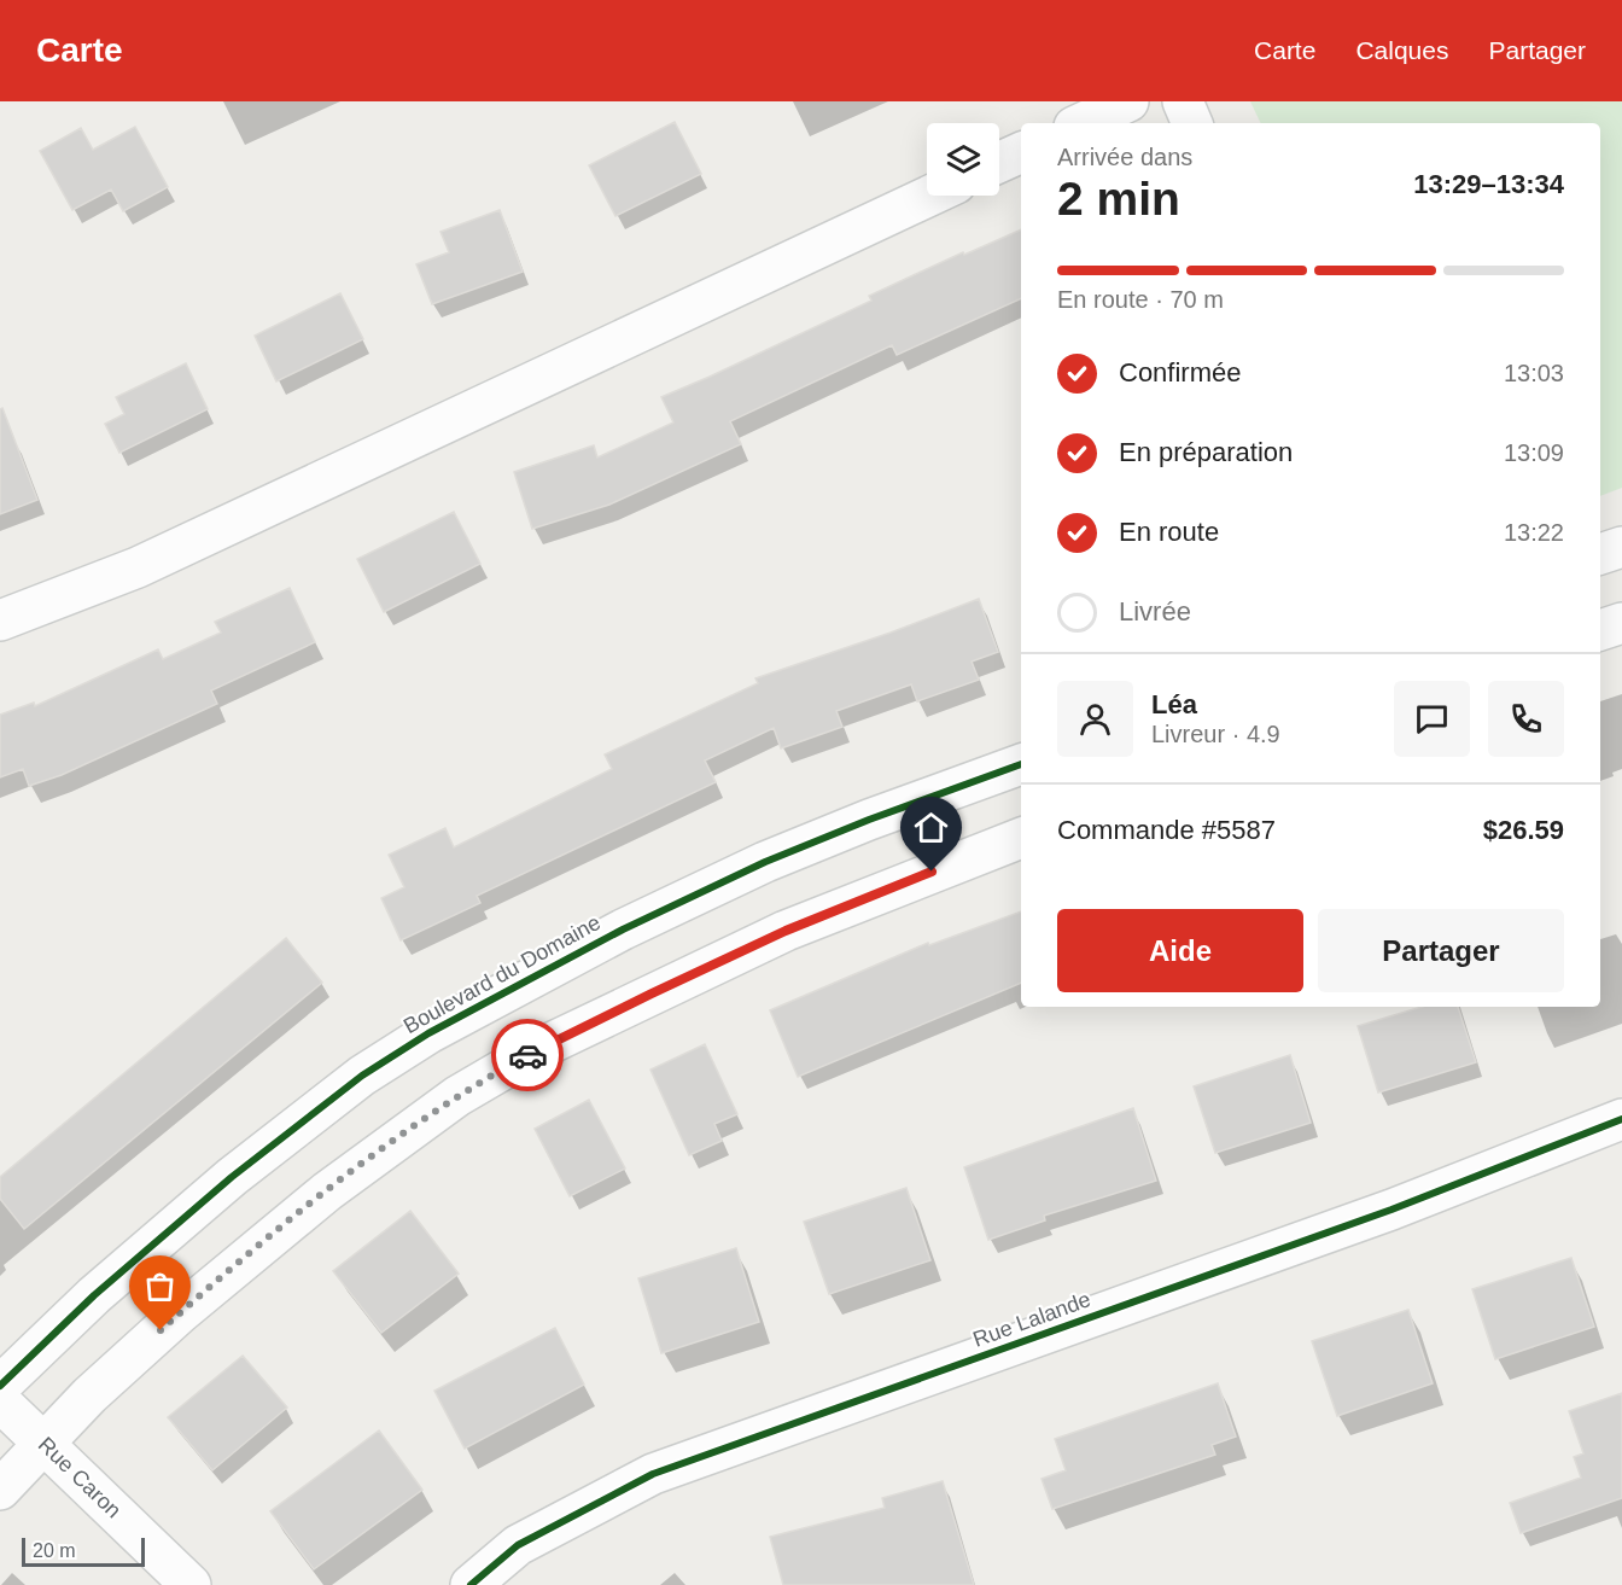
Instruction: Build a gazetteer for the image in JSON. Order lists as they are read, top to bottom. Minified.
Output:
{"streets":{"street":["Boulevard du Domaine","Rue Lalande","Rue Caron"]},"scale_bar":"20 m","page":{"header":"Carte","nav":["Carte","Calques","Partager"],"heading":["2 min","Arrivée dans","13:29–13:34"],"panel":["Léa","Livreur · 4.9","Commande #5587","$26.59"],"bar":"En route · 70 m","list":[["Confirmée","13:03"],["En préparation","13:09"],["En route","13:22"],"Livrée"],"buttons":["Aide","Partager"],"scale":"20 m"}}
